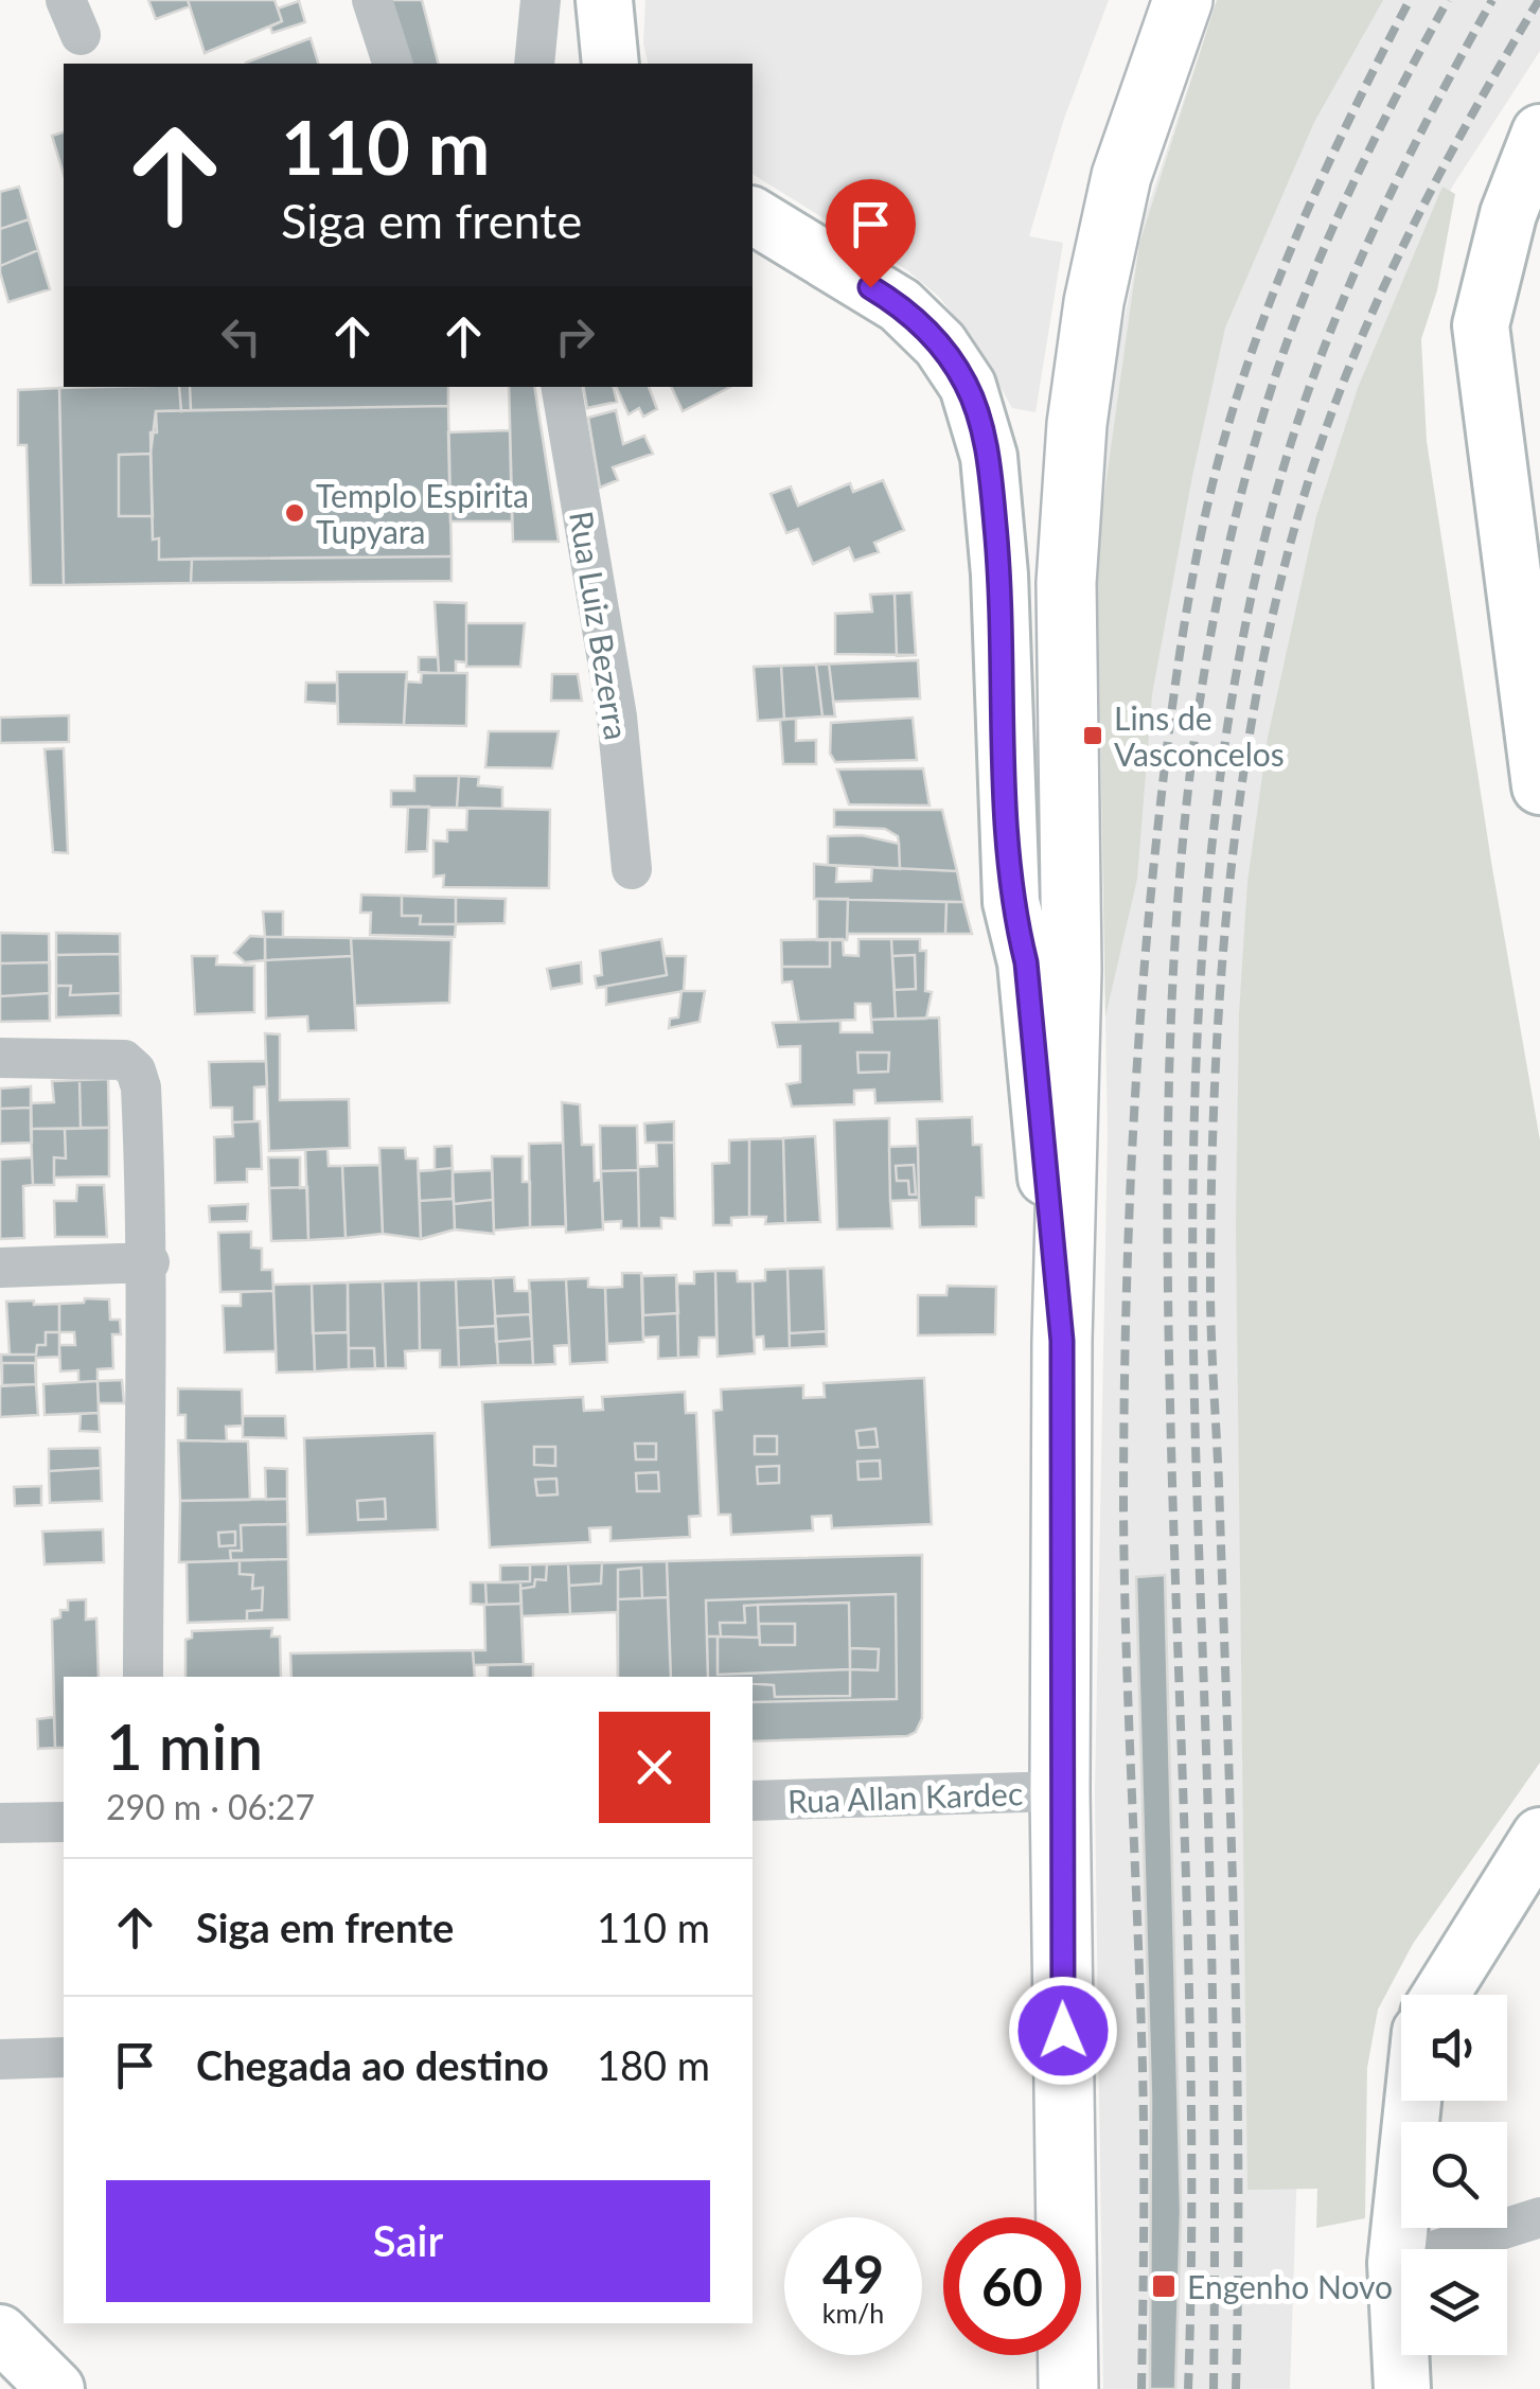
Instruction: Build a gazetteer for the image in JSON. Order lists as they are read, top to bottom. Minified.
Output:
{"streets":{"street":["Rua Luiz Bezerra","Rua Allan Kardec"]},"places":{"other":["Templo Espirita Tupyara"],"transit":["Lins de Vasconcelos","Engenho Novo"]},"page":{"turn":["110 m","Siga em frente"],"heading":["1 min","290 m · 06:27"],"list":[{"name":"Siga em frente","value":"110 m"},{"name":"Chegada ao destino","value":"180 m"}],"buttons":"Sair","speed":"49 km/h","limit":"60"}}
